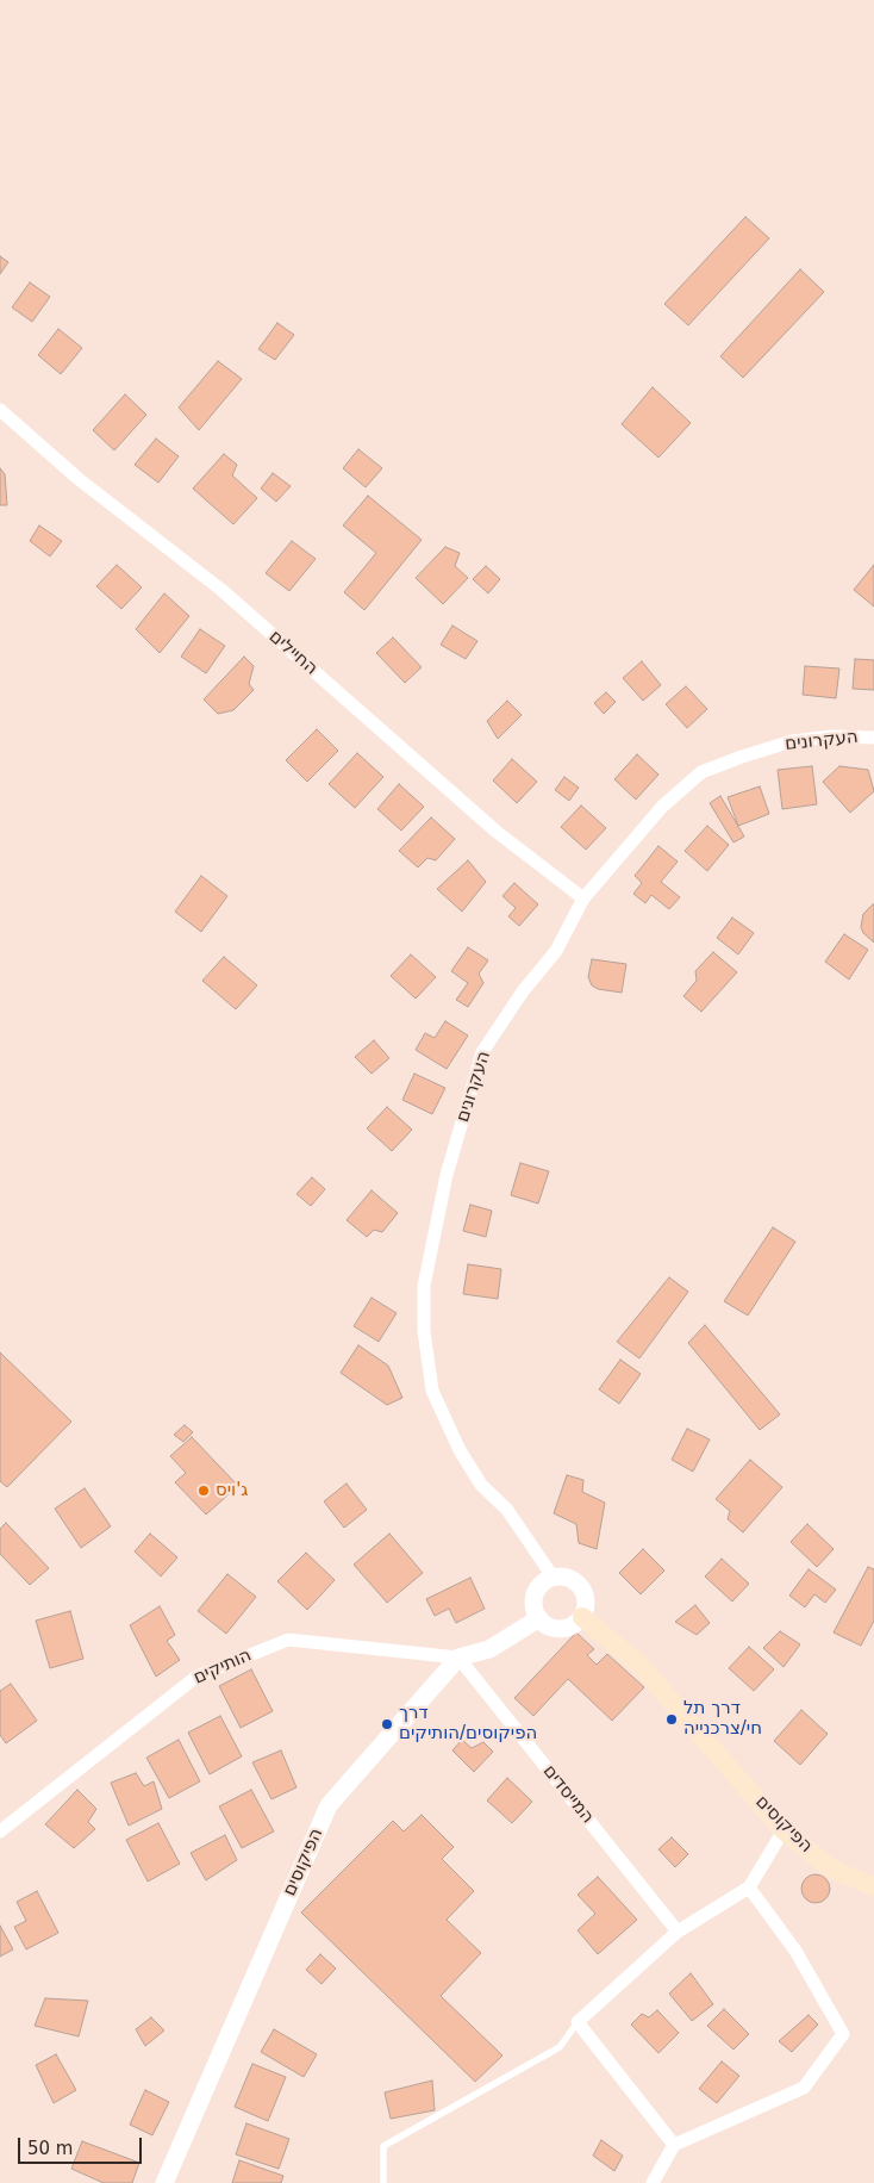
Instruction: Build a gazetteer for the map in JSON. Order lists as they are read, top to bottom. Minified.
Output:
{"streets":{"main road":["הפיקוסים"],"street":["החיילים","העקרונים","הותיקים","המייסדים"]},"crossings":[["החיילים","העקרונים"],["העקרונים","הפיקוסים"],["הותיקים","המייסדים"],["הותיקים","הפיקוסים"],["המייסדים","הפיקוסים"]],"places":["ג'ויס","דרך תל חי/צרכנייה","דרך הפיקוסים/הותיקים"],"scale_bar":"50 m"}
